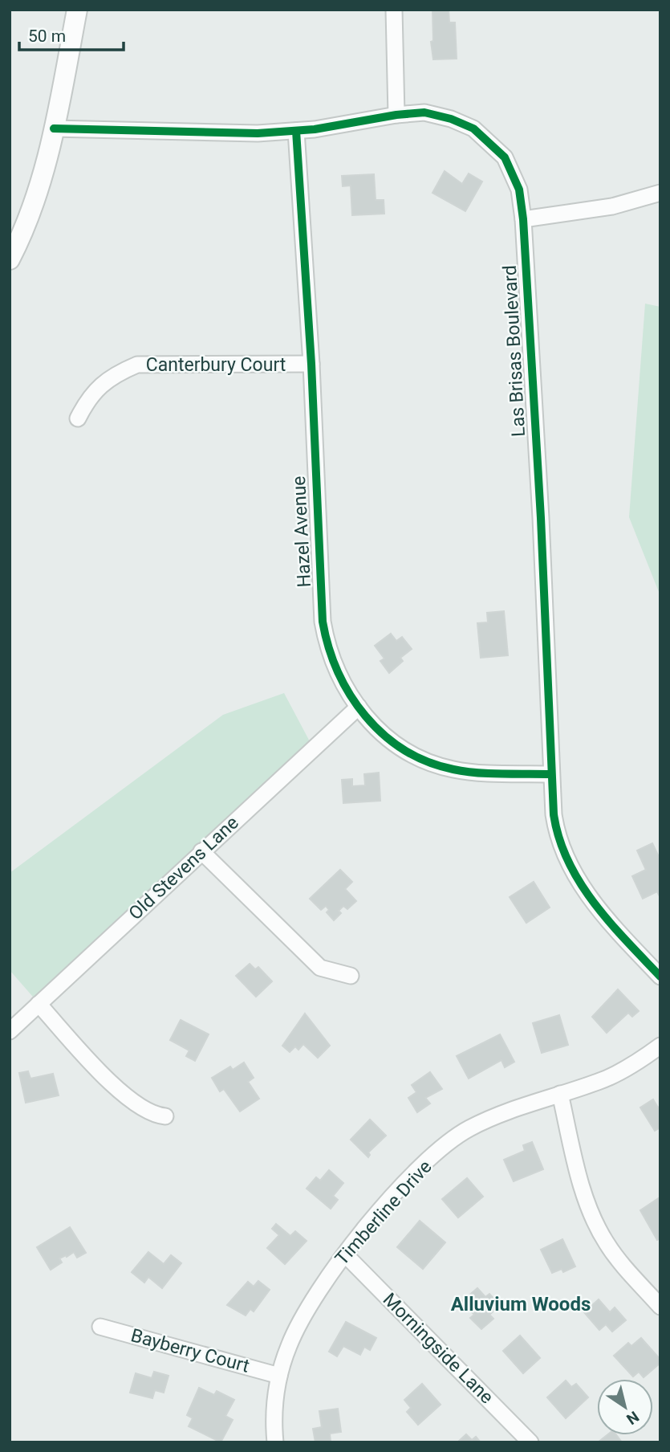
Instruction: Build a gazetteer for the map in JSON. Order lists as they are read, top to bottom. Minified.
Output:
{"streets":{"street":["Las Brisas Boulevard","Canterbury Court","Hazel Avenue","Old Stevens Lane","Timberline Drive","Morningside Lane","Bayberry Court"]},"crossings":[["Las Brisas Boulevard","Hazel Avenue"],["Canterbury Court","Hazel Avenue"],["Hazel Avenue","Old Stevens Lane"],["Timberline Drive","Morningside Lane"],["Timberline Drive","Bayberry Court"]],"districts":["Alluvium Woods"],"scale_bar":"50 m","north":"bottom right"}
